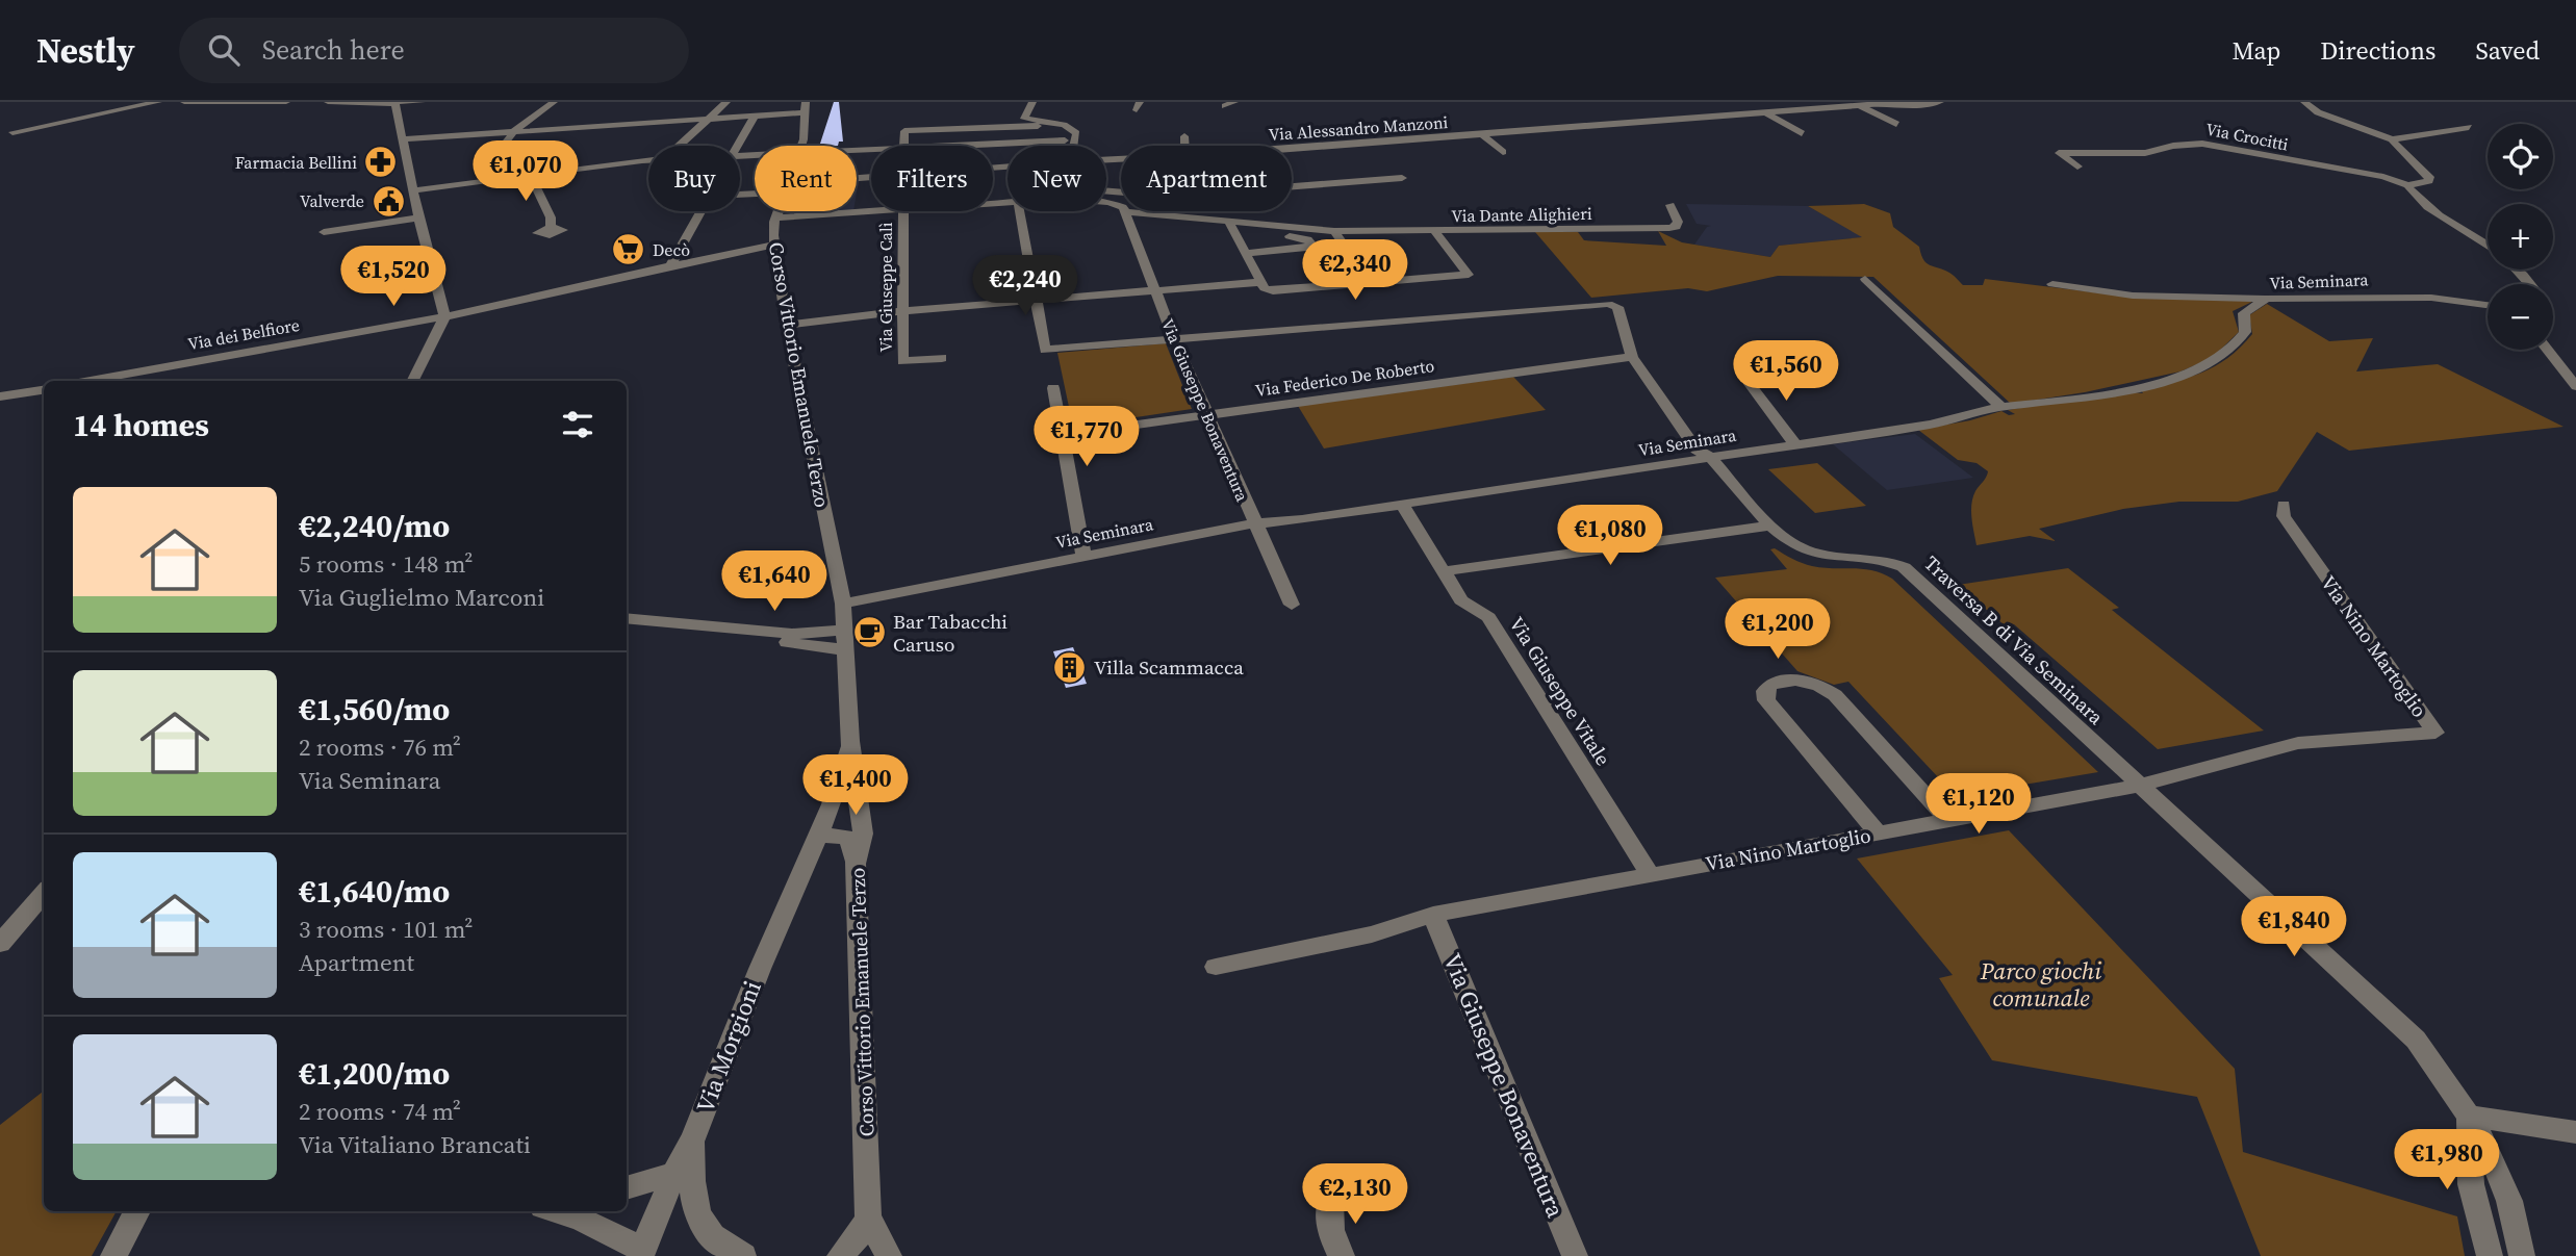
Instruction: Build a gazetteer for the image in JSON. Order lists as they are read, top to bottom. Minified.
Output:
{"streets":{"street":["Via Alessandro Manzoni","Via Crocitti","Via Dante Alighieri","Via Seminara","Via Giuseppe Calì","Via dei Belfiore","Corso Vittorio Emanuele Terzo","Via Federico De Roberto","Via Giuseppe Bonaventura","Traversa B di Via Seminara","Via Nino Martoglio","Via Giuseppe Vitale","Via Morgioni"]},"crossings":[["Via Dante Alighieri","Corso Vittorio Emanuele Terzo"],["Via Dante Alighieri","Via Giuseppe Bonaventura"],["Via Seminara","Corso Vittorio Emanuele Terzo"],["Via Seminara","Via Giuseppe Bonaventura"],["Via Seminara","Traversa B di Via Seminara"],["Via Seminara","Via Giuseppe Vitale"],["Via dei Belfiore","Corso Vittorio Emanuele Terzo"],["Corso Vittorio Emanuele Terzo","Via Morgioni"],["Via Federico De Roberto","Via Giuseppe Bonaventura"],["Via Federico De Roberto","Traversa B di Via Seminara"],["Via Giuseppe Bonaventura","Traversa B di Via Seminara"],["Via Giuseppe Bonaventura","Via Nino Martoglio"],["Traversa B di Via Seminara","Via Nino Martoglio"],["Via Nino Martoglio","Via Giuseppe Vitale"]],"parks":["Parco giochi comunale"],"places":{"pharmacy":["Farmacia Bellini"],"public building":["Valverde"],"supermarket":["Decò"],"cafe":["Bar Tabacchi Caruso"],"building":["Villa Scammacca"]},"page":{"header":"Nestly","search":"Search here","nav":["Map","Directions","Saved"],"map_buttons":["+","−"],"price":["€1,070","€2,340","€1,520","€2,240","€1,560","€1,770","€1,080","€1,640","€1,200","€1,400","€1,120","€1,840","€1,980","€2,130"],"chip":["Buy","Rent","Filters","New","Apartment"],"heading":"14 homes","list":[{"name":"€2,240/mo","note":"5 rooms · 148 m² · Via Guglielmo Marconi"},{"name":"€1,560/mo","note":"2 rooms · 76 m² · Via Seminara"},{"name":"€1,640/mo","note":"3 rooms · 101 m² · Apartment"},{"name":"€1,200/mo","note":"2 rooms · 74 m² · Via Vitaliano Brancati"}]}}
